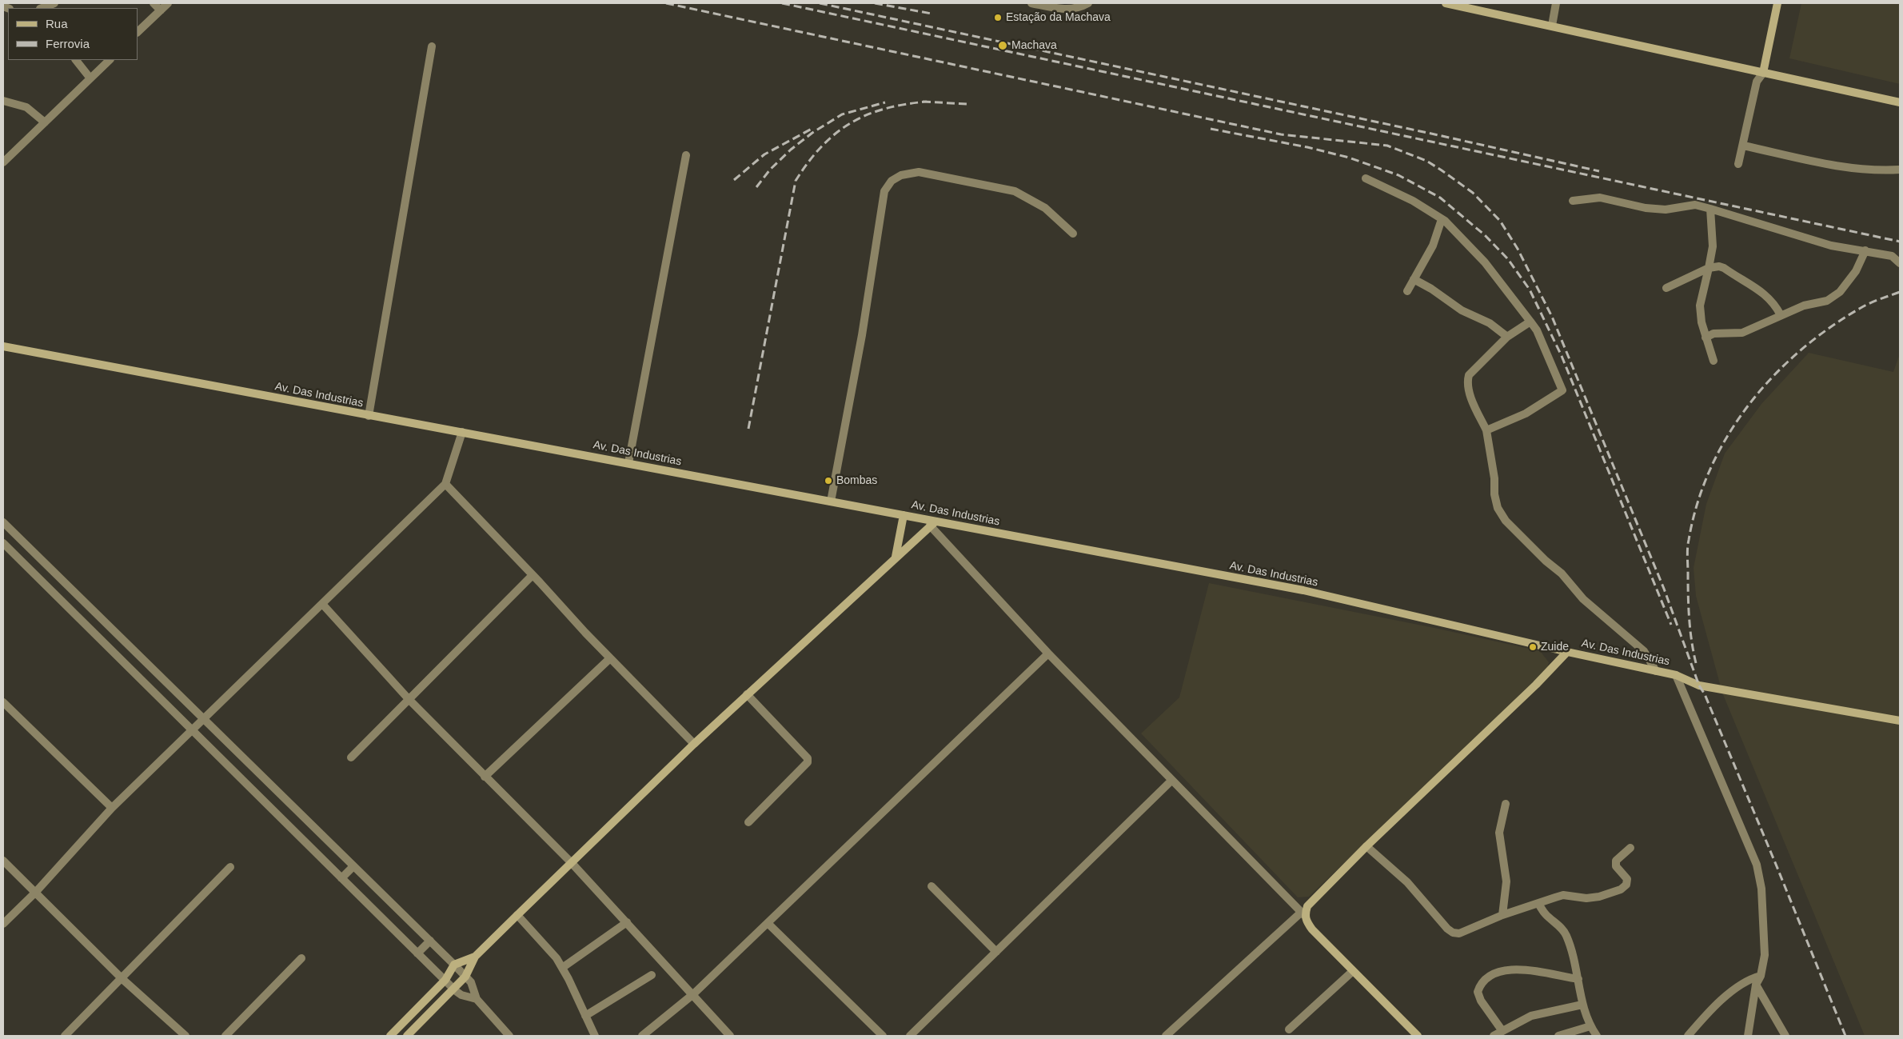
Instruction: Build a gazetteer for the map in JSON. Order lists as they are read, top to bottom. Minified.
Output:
{"streets":{"street":["Av. Das Industrias"]},"places":["Estação da Machava","Machava","Bombas","Zuide"],"legend":["Rua","Ferrovia"]}
